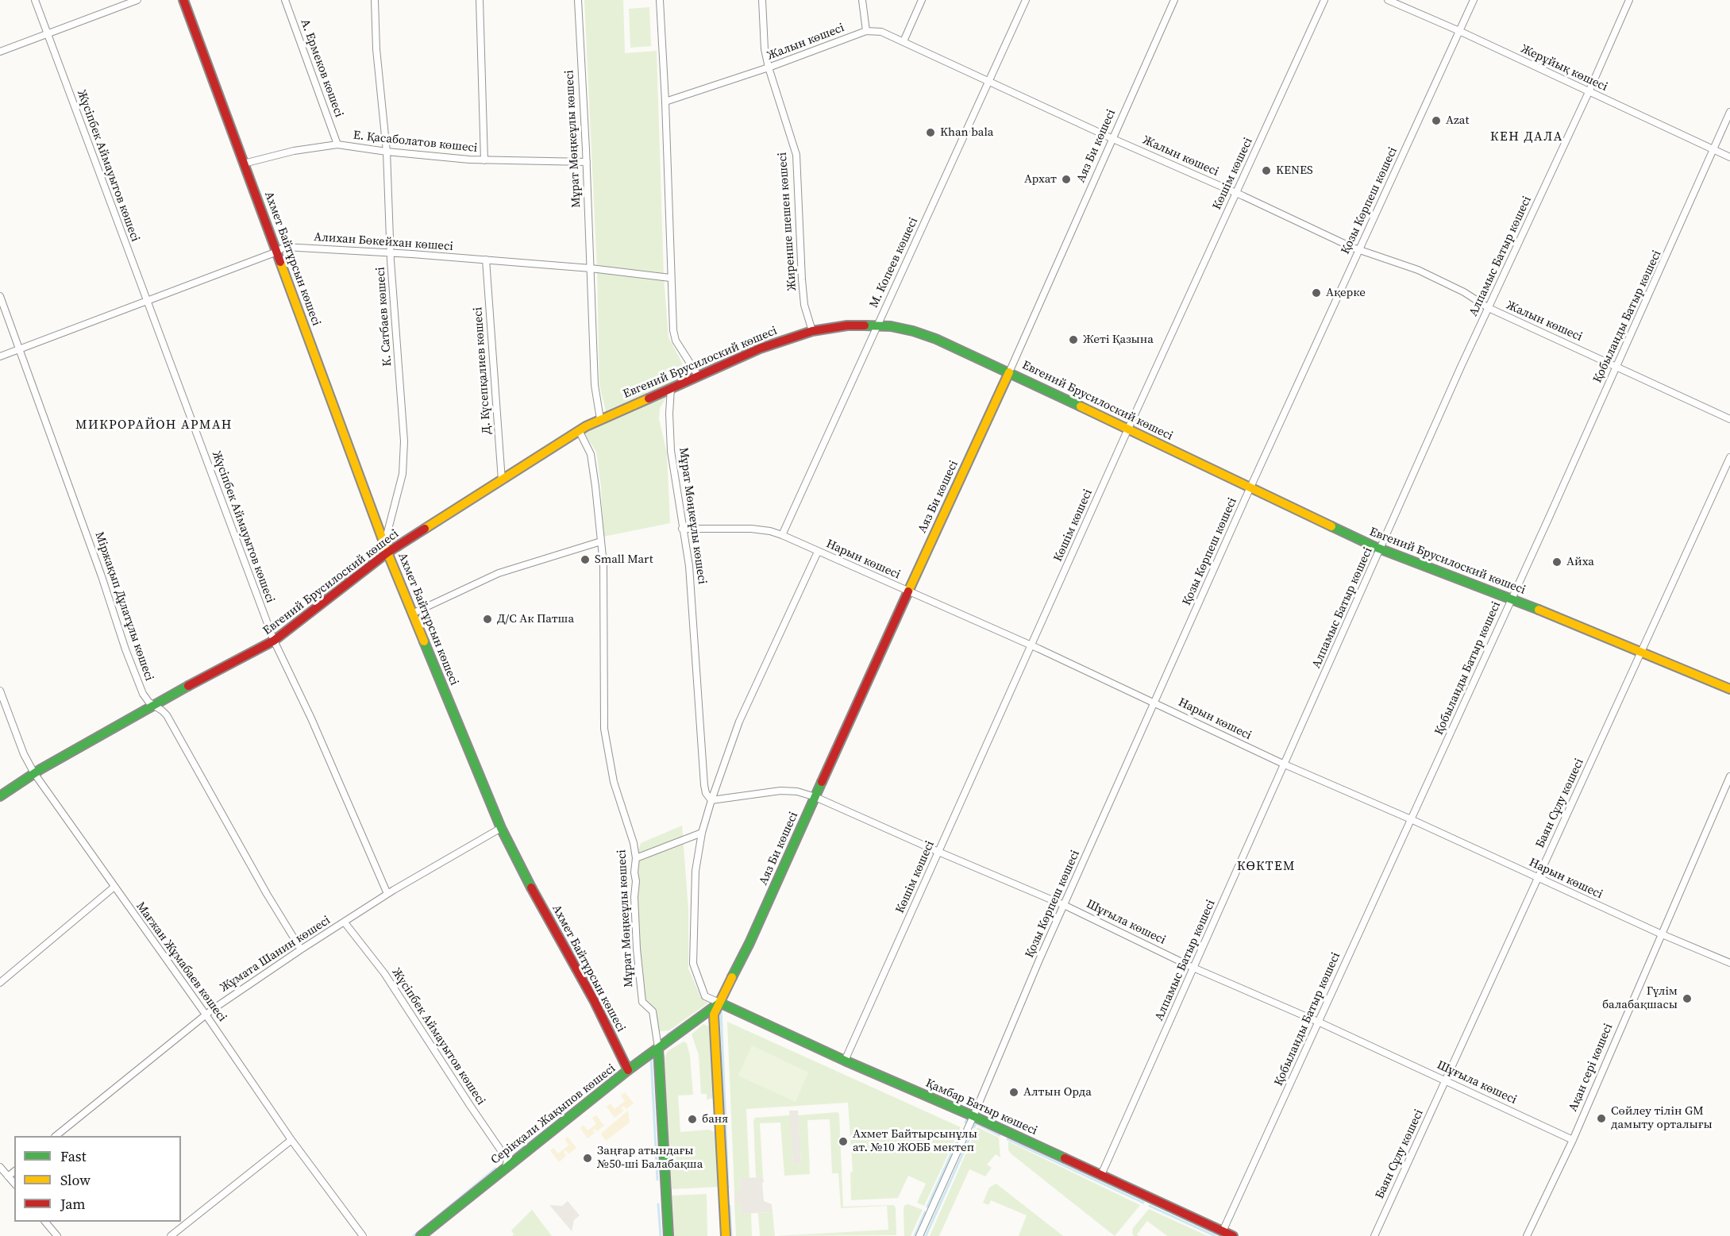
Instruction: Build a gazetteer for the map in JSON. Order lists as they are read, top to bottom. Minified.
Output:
{"streets":{"main road":["Мұрат Мөңкеұлы көшесі","Аяз Би көшесі","Ахмет Байтұрсын көшесі","Евгений Брусилоский көшесі","Қамбар Батыр көшесі","Серікқали Жақыпов көшесі"],"street":["Жалын көшесі","А. Ермеков көшесі","Жерұйық көшесі","Е. Қасаболатов көшесі","Жүсіпбек Аймауытов көшесі","Көшім көшесі","Қозы Көрпеш көшесі","Жиренше шешен көшесі","Алихан Бөкейхан көшесі","Алпамыс Батыр көшесі","М. Копеев көшесі","К. Сатбаев көшесі","Қобыланды Батыр көшесі","Д. Күсепқалиев көшесі","Нарын көшесі","Міржақып Дұлатұлы көшесі","Баян Сұлу көшесі","Шұғыла көшесі","Жұмата Шанин көшесі","Мағжан Жұмабаев көшесі","Ақан сері көшесі"]},"crossings":[["Жалын көшесі","Аяз Би көшесі"],["Жалын көшесі","Көшім көшесі"],["Жалын көшесі","Қозы Көрпеш көшесі"],["Жалын көшесі","Жиренше шешен көшесі"],["Жалын көшесі","Алпамыс Батыр көшесі"],["Жалын көшесі","М. Копеев көшесі"],["Жалын көшесі","Қобыланды Батыр көшесі"],["А. Ермеков көшесі","Е. Қасаболатов көшесі"],["Жерұйық көшесі","Қозы Көрпеш көшесі"],["Жерұйық көшесі","Алпамыс Батыр көшесі"],["Жерұйық көшесі","Қобыланды Батыр көшесі"],["Мұрат Мөңкеұлы көшесі","Е. Қасаболатов көшесі"],["Мұрат Мөңкеұлы көшесі","Алихан Бөкейхан көшесі"],["Мұрат Мөңкеұлы көшесі","Евгений Брусилоский көшесі"],["Мұрат Мөңкеұлы көшесі","Нарын көшесі"],["Мұрат Мөңкеұлы көшесі","Шұғыла көшесі"],["Мұрат Мөңкеұлы көшесі","Серікқали Жақыпов көшесі"],["Е. Қасаболатов көшесі","Ахмет Байтұрсын көшесі"],["Е. Қасаболатов көшесі","К. Сатбаев көшесі"],["Аяз Би көшесі","Евгений Брусилоский көшесі"],["Аяз Би көшесі","Нарын көшесі"],["Аяз Би көшесі","Шұғыла көшесі"],["Аяз Би көшесі","Қамбар Батыр көшесі"],["Аяз Би көшесі","Серікқали Жақыпов көшесі"],["Жүсіпбек Аймауытов көшесі","Алихан Бөкейхан көшесі"],["Жүсіпбек Аймауытов көшесі","Евгений Брусилоский көшесі"],["Жүсіпбек Аймауытов көшесі","Жұмата Шанин көшесі"],["Жүсіпбек Аймауытов көшесі","Серікқали Жақыпов көшесі"],["Көшім көшесі","Евгений Брусилоский көшесі"],["Көшім көшесі","Нарын көшесі"],["Көшім көшесі","Шұғыла көшесі"],["Көшім көшесі","Қамбар Батыр көшесі"],["Қозы Көрпеш көшесі","Евгений Брусилоский көшесі"],["Қозы Көрпеш көшесі","Нарын көшесі"],["Қозы Көрпеш көшесі","Шұғыла көшесі"],["Қозы Көрпеш көшесі","Қамбар Батыр көшесі"],["Жиренше шешен көшесі","Евгений Брусилоский көшесі"],["Алихан Бөкейхан көшесі","Ахмет Байтұрсын көшесі"],["Алихан Бөкейхан көшесі","К. Сатбаев көшесі"],["Алихан Бөкейхан көшесі","Д. Күсепқалиев көшесі"],["Алихан Бөкейхан көшесі","Міржақып Дұлатұлы көшесі"],["Алпамыс Батыр көшесі","Евгений Брусилоский көшесі"],["Алпамыс Батыр көшесі","Нарын көшесі"],["Алпамыс Батыр көшесі","Шұғыла көшесі"],["Алпамыс Батыр көшесі","Қамбар Батыр көшесі"],["Ахмет Байтұрсын көшесі","К. Сатбаев көшесі"],["Ахмет Байтұрсын көшесі","Евгений Брусилоский көшесі"],["Ахмет Байтұрсын көшесі","Жұмата Шанин көшесі"],["Ахмет Байтұрсын көшесі","Серікқали Жақыпов көшесі"],["М. Копеев көшесі","Евгений Брусилоский көшесі"],["М. Копеев көшесі","Нарын көшесі"],["К. Сатбаев көшесі","Евгений Брусилоский көшесі"],["Қобыланды Батыр көшесі","Евгений Брусилоский көшесі"],["Қобыланды Батыр көшесі","Нарын көшесі"],["Қобыланды Батыр көшесі","Шұғыла көшесі"],["Қобыланды Батыр көшесі","Қамбар Батыр көшесі"],["Евгений Брусилоский көшесі","Д. Күсепқалиев көшесі"],["Евгений Брусилоский көшесі","Міржақып Дұлатұлы көшесі"],["Евгений Брусилоский көшесі","Баян Сұлу көшесі"],["Евгений Брусилоский көшесі","Мағжан Жұмабаев көшесі"],["Нарын көшесі","Баян Сұлу көшесі"],["Нарын көшесі","Ақан сері көшесі"],["Міржақып Дұлатұлы көшесі","Жұмата Шанин көшесі"],["Баян Сұлу көшесі","Шұғыла көшесі"],["Шұғыла көшесі","Ақан сері көшесі"],["Жұмата Шанин көшесі","Мағжан Жұмабаев көшесі"],["Қамбар Батыр көшесі","Серікқали Жақыпов көшесі"]],"districts":["КЕН ДАЛА","МИКРОРАЙОН АРМАН","КӨКТЕМ"],"places":["Azat","Khan bala","KENES","Архат","Ақерке","Жеті Қазына","Small Mart","Айха","Д/С Ак Патша","Гүлім балабақшасы","Алтын Орда","Сөйлеу тілін GM дамыту орталығы","баня","Ахмет Байтырсынұлы ат. №10 ЖОББ мектеп","Заңғар атындағы №50-ші Балабақша"],"legend":["Fast","Slow","Jam"]}
